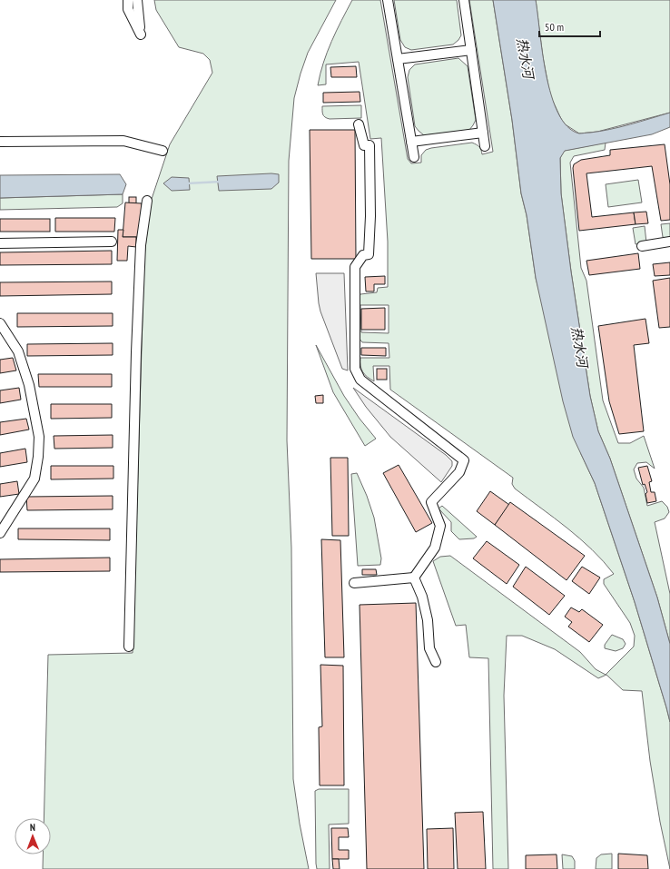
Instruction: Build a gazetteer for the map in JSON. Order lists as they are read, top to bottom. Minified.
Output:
{"water":["热水河"],"scale_bar":"50 m","north":"top"}
